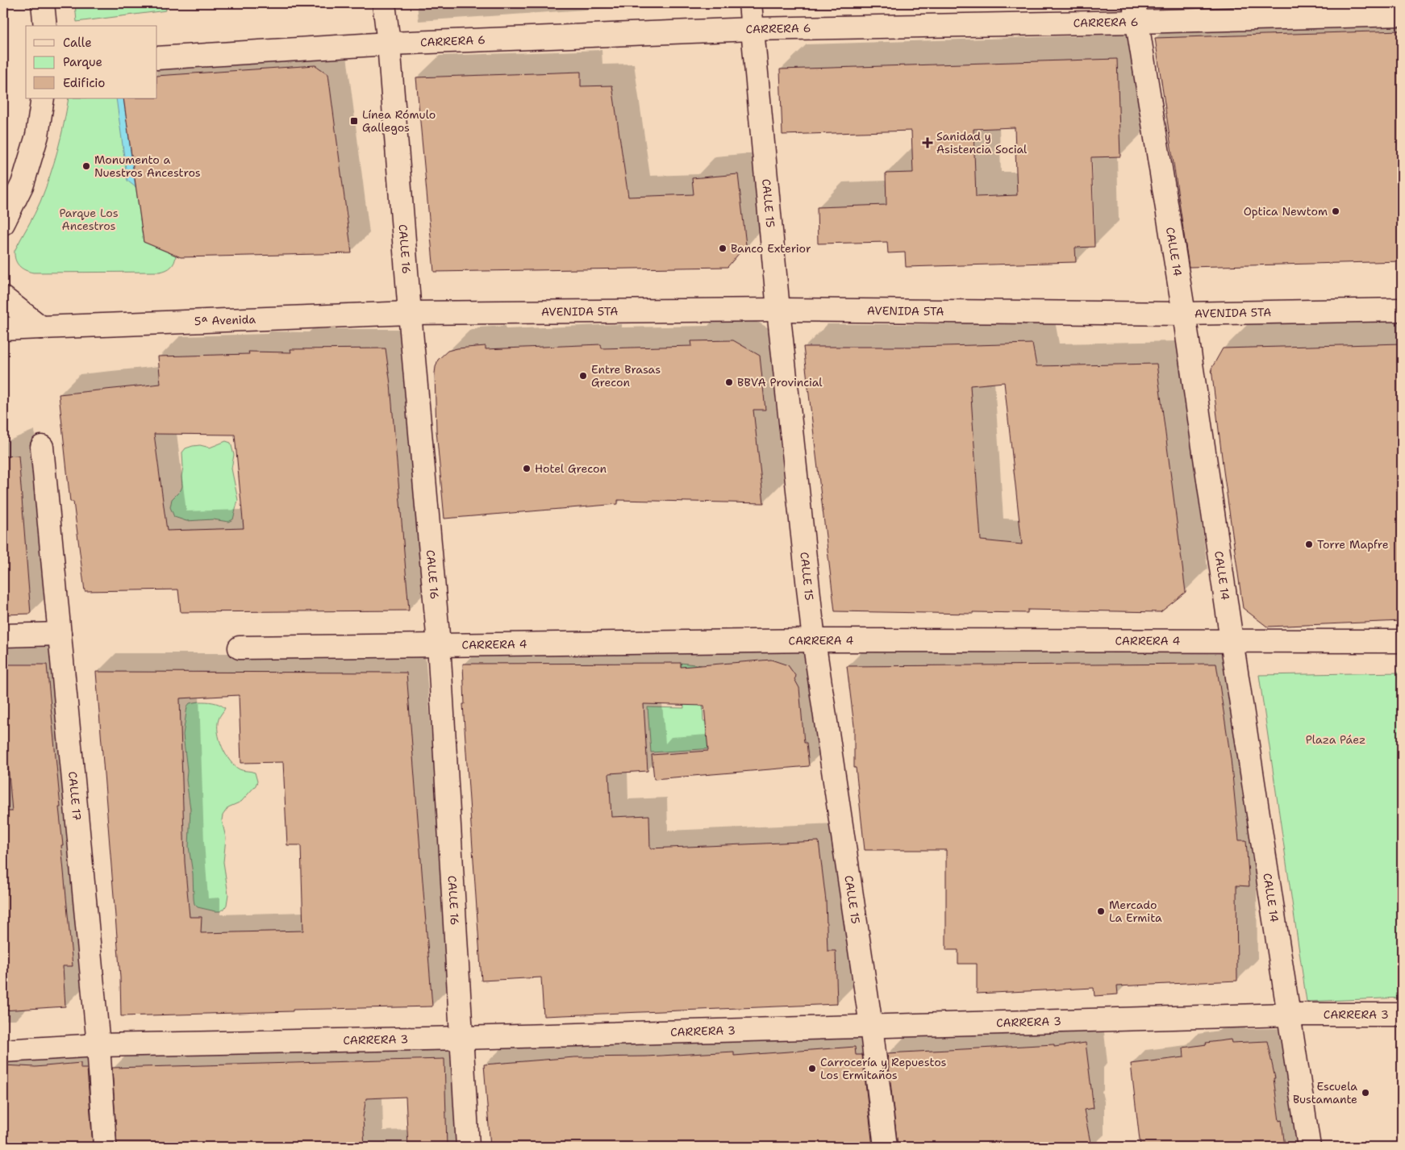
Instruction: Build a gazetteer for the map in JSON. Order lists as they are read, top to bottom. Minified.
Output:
{"streets":{"street":["CARRERA 6","CALLE 15","CALLE 16","CALLE 14","AVENIDA 5TA","5ª Avenida","CARRERA 4","CALLE 17","CARRERA 3"]},"crossings":[["CARRERA 6","CALLE 15"],["CARRERA 6","CALLE 16"],["CARRERA 6","CALLE 14"],["CALLE 15","AVENIDA 5TA"],["CALLE 15","CARRERA 4"],["CALLE 15","CARRERA 3"],["CALLE 16","AVENIDA 5TA"],["CALLE 16","5ª Avenida"],["CALLE 16","CARRERA 4"],["CALLE 16","CARRERA 3"],["CALLE 14","AVENIDA 5TA"],["CALLE 14","CARRERA 4"],["CALLE 14","CARRERA 3"],["AVENIDA 5TA","5ª Avenida"],["CALLE 17","CARRERA 3"]],"parks":["Parque Los Ancestros","Plaza Páez"],"places":{"transit":["Línea Rómulo Gallegos"],"health":["Sanidad y Asistencia Social"],"other":["Monumento a Nuestros Ancestros","Optica Newtom","Banco Exterior","Entre Brasas Grecon","BBVA Provincial","Hotel Grecon","Torre Mapfre","Mercado La Ermita","Carrocería y Repuestos Los Ermitaños","Escuela Bustamante"]},"legend":["Calle","Parque","Edificio"]}
